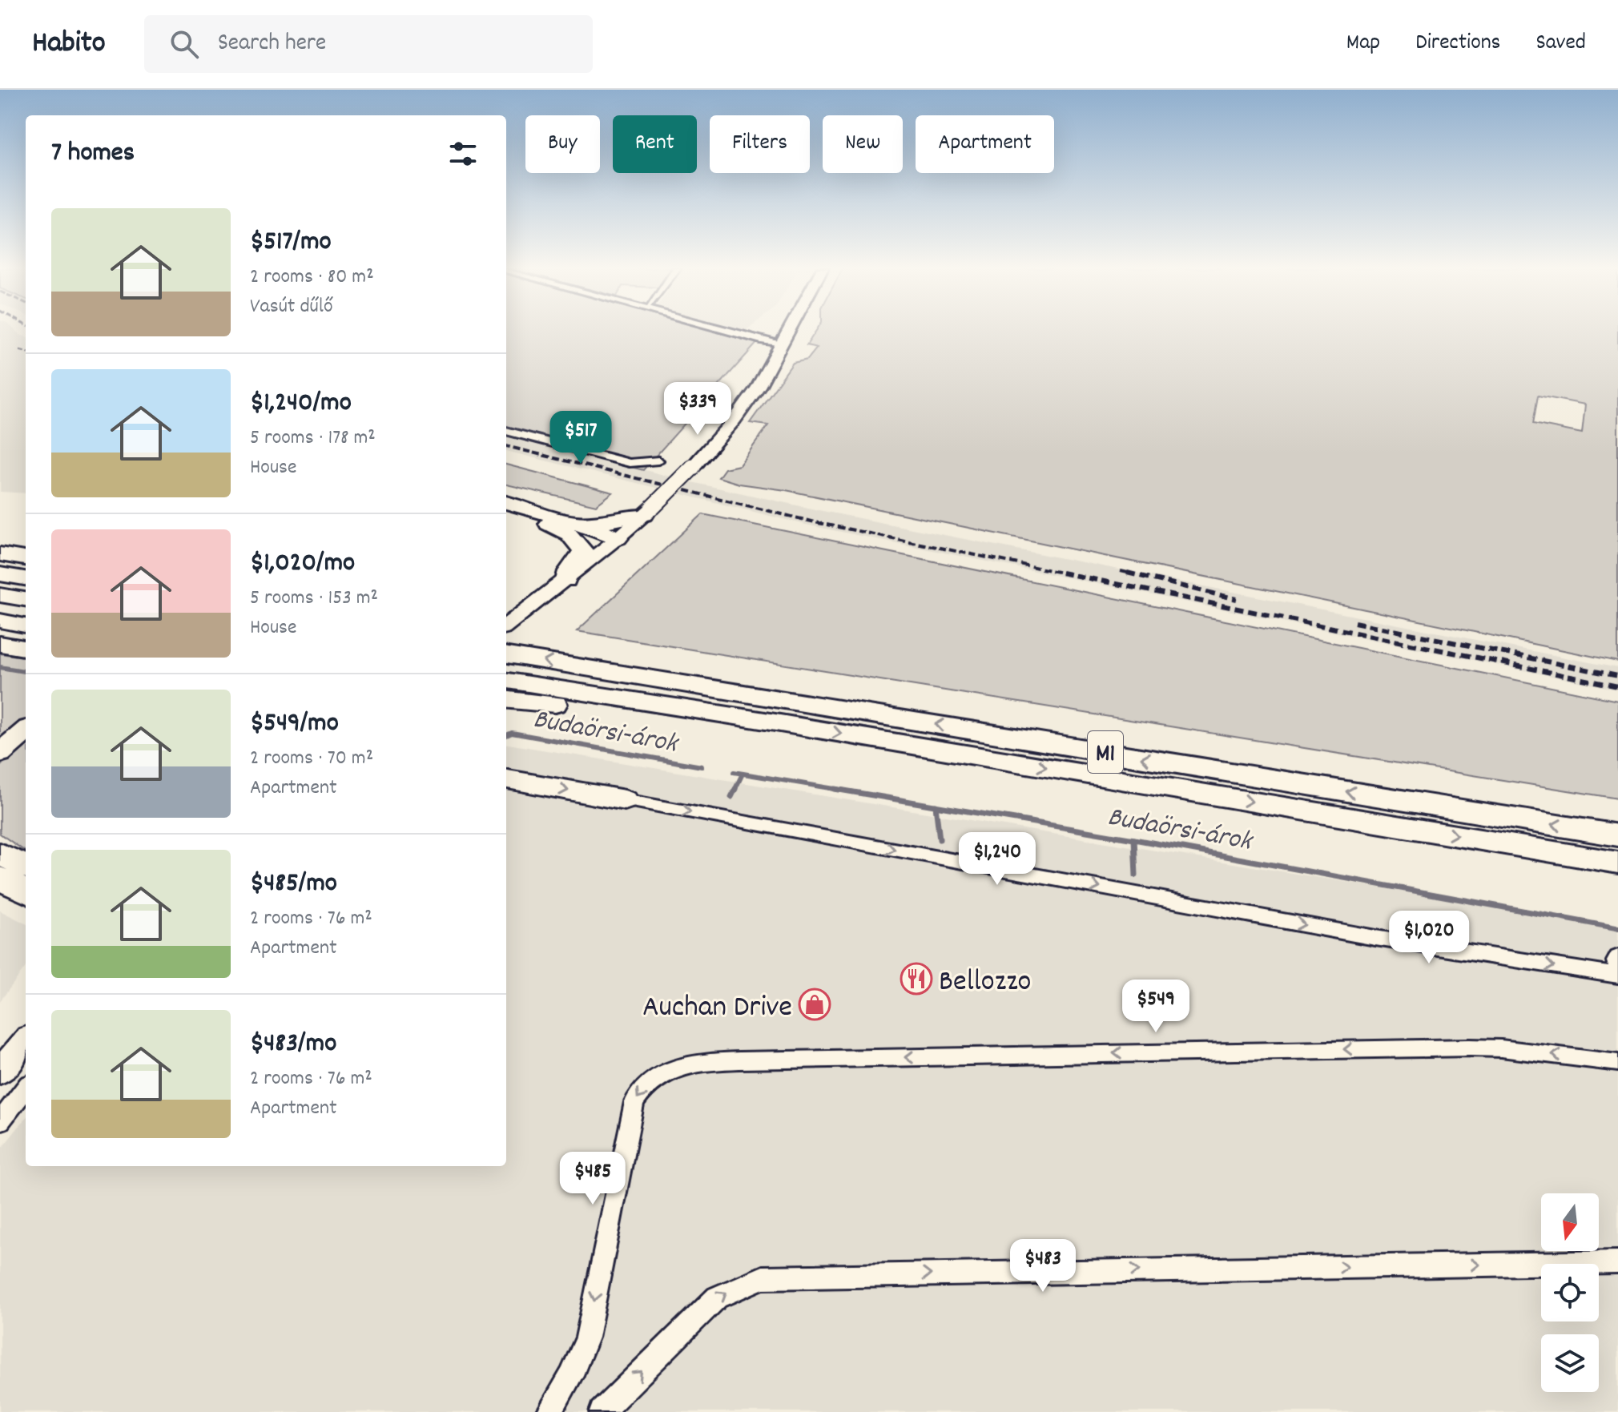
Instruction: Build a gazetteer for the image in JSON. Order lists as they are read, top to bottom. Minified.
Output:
{"streets":{"highway":["M1"]},"water":["Budaörsi-árok"],"places":{"restaurant":["Bellozzo"],"shop":["Auchan Drive"]},"north":"bottom","page":{"header":"Habito","search":"Search here","nav":["Map","Directions","Saved"],"chip":["Buy","Rent","Filters","New","Apartment"],"heading":"7 homes","list":[{"name":"$517/mo","note":"2 rooms · 80 m² · Vasút dűlő"},{"name":"$1,240/mo","note":"5 rooms · 178 m² · House"},{"name":"$1,020/mo","note":"5 rooms · 153 m² · House"},{"name":"$549/mo","note":"2 rooms · 70 m² · Apartment"},{"name":"$485/mo","note":"2 rooms · 76 m² · Apartment"},{"name":"$483/mo","note":"2 rooms · 76 m² · Apartment"}],"price":["$339","$517","$1,240","$1,020","$549","$485","$483"]}}
